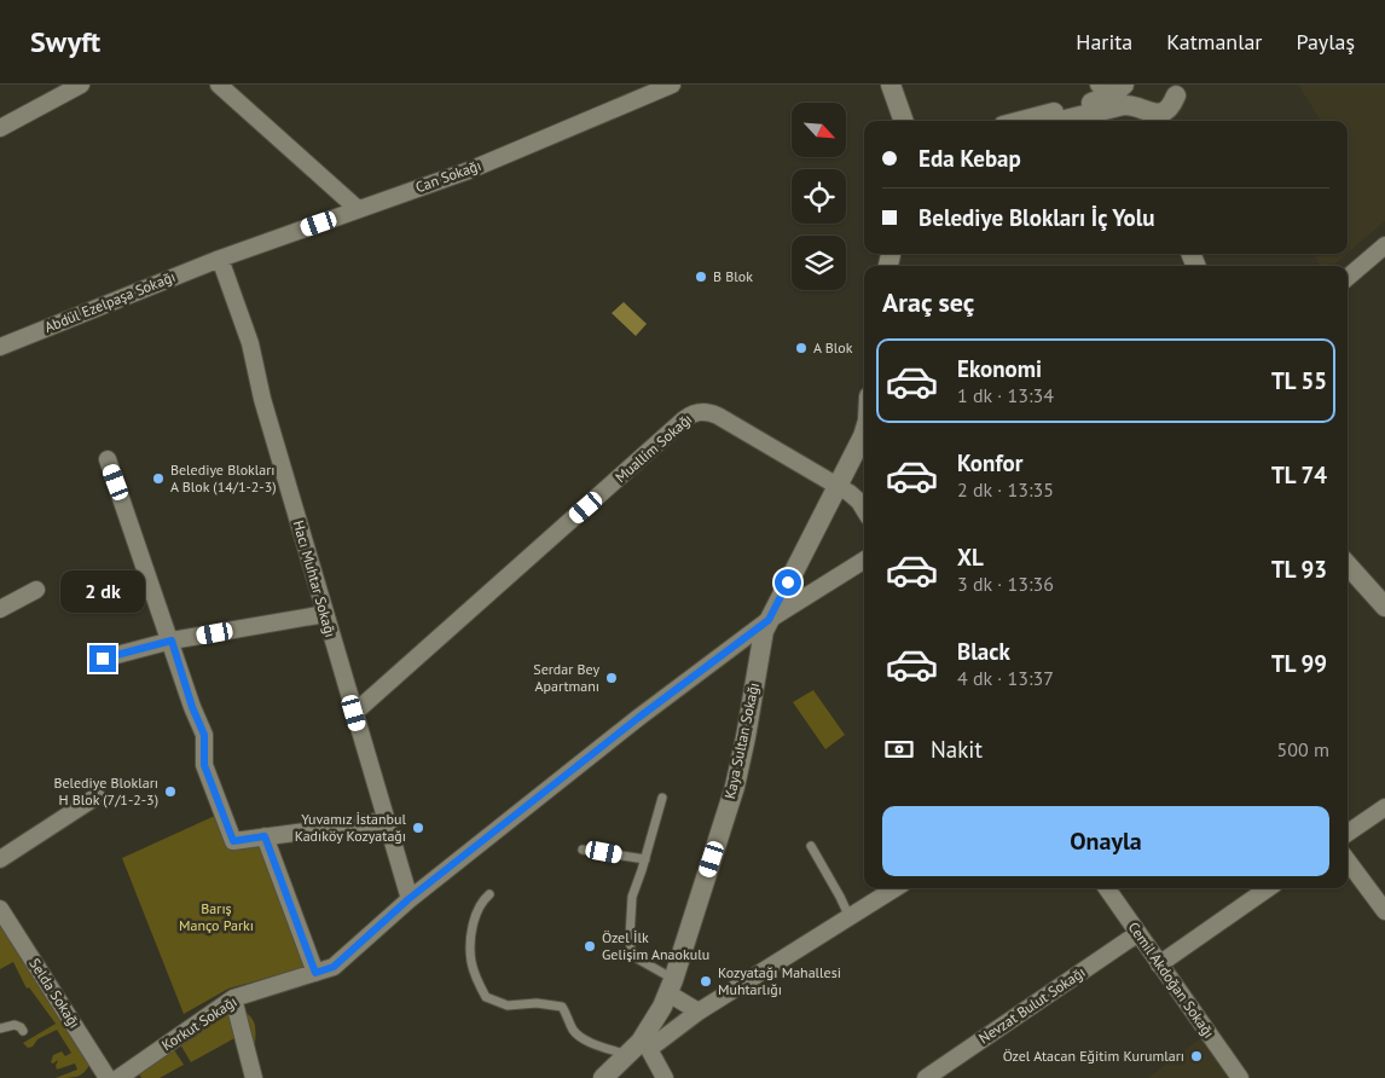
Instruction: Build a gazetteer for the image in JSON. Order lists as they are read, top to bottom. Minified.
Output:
{"streets":{"street":["Can Sokağı","Abdül Ezelpaşa Sokağı","Muallim Sokağı","Hacı Muhtar Sokağı","Kaya Sultan Sokağı","Cemil Akdoğan Sokağı","Selda Sokağı","Nevzat Bulut Sokağı","Korkut Sokağı"]},"crossings":[["Can Sokağı","Abdül Ezelpaşa Sokağı"],["Can Sokağı","Hacı Muhtar Sokağı"],["Abdül Ezelpaşa Sokağı","Hacı Muhtar Sokağı"],["Muallim Sokağı","Hacı Muhtar Sokağı"],["Muallim Sokağı","Kaya Sultan Sokağı"],["Hacı Muhtar Sokağı","Korkut Sokağı"],["Kaya Sultan Sokağı","Korkut Sokağı"],["Cemil Akdoğan Sokağı","Nevzat Bulut Sokağı"]],"parks":["Barış Manço Parkı"],"places":["B Blok","A Blok","Belediye Blokları A Blok (14/1-2-3)","Serdar Bey Apartmanı","Belediye Blokları H Blok (7/1-2-3)","Yuvamız İstanbul Kadıköy Kozyatağı","Özel İlk Gelişim Anaokulu","Kozyatağı Mahallesi Muhtarlığı","Özel Atacan Eğitim Kurumları"],"north":"bottom right","page":{"header":"Swyft","nav":["Harita","Katmanlar","Paylaş"],"banner":["Eda Kebap","Belediye Blokları İç Yolu"],"heading":"Araç seç","list":[{"name":"Ekonomi","note":"1 dk · 13:34","value":"TL 55"},{"name":"Konfor","note":"2 dk · 13:35","value":"TL 74"},{"name":"XL","note":"3 dk · 13:36","value":"TL 93"},{"name":"Black","note":"4 dk · 13:37","value":"TL 99"}],"bubble":"2 dk","pay":["Nakit","500 m"],"buttons":"Onayla"}}
